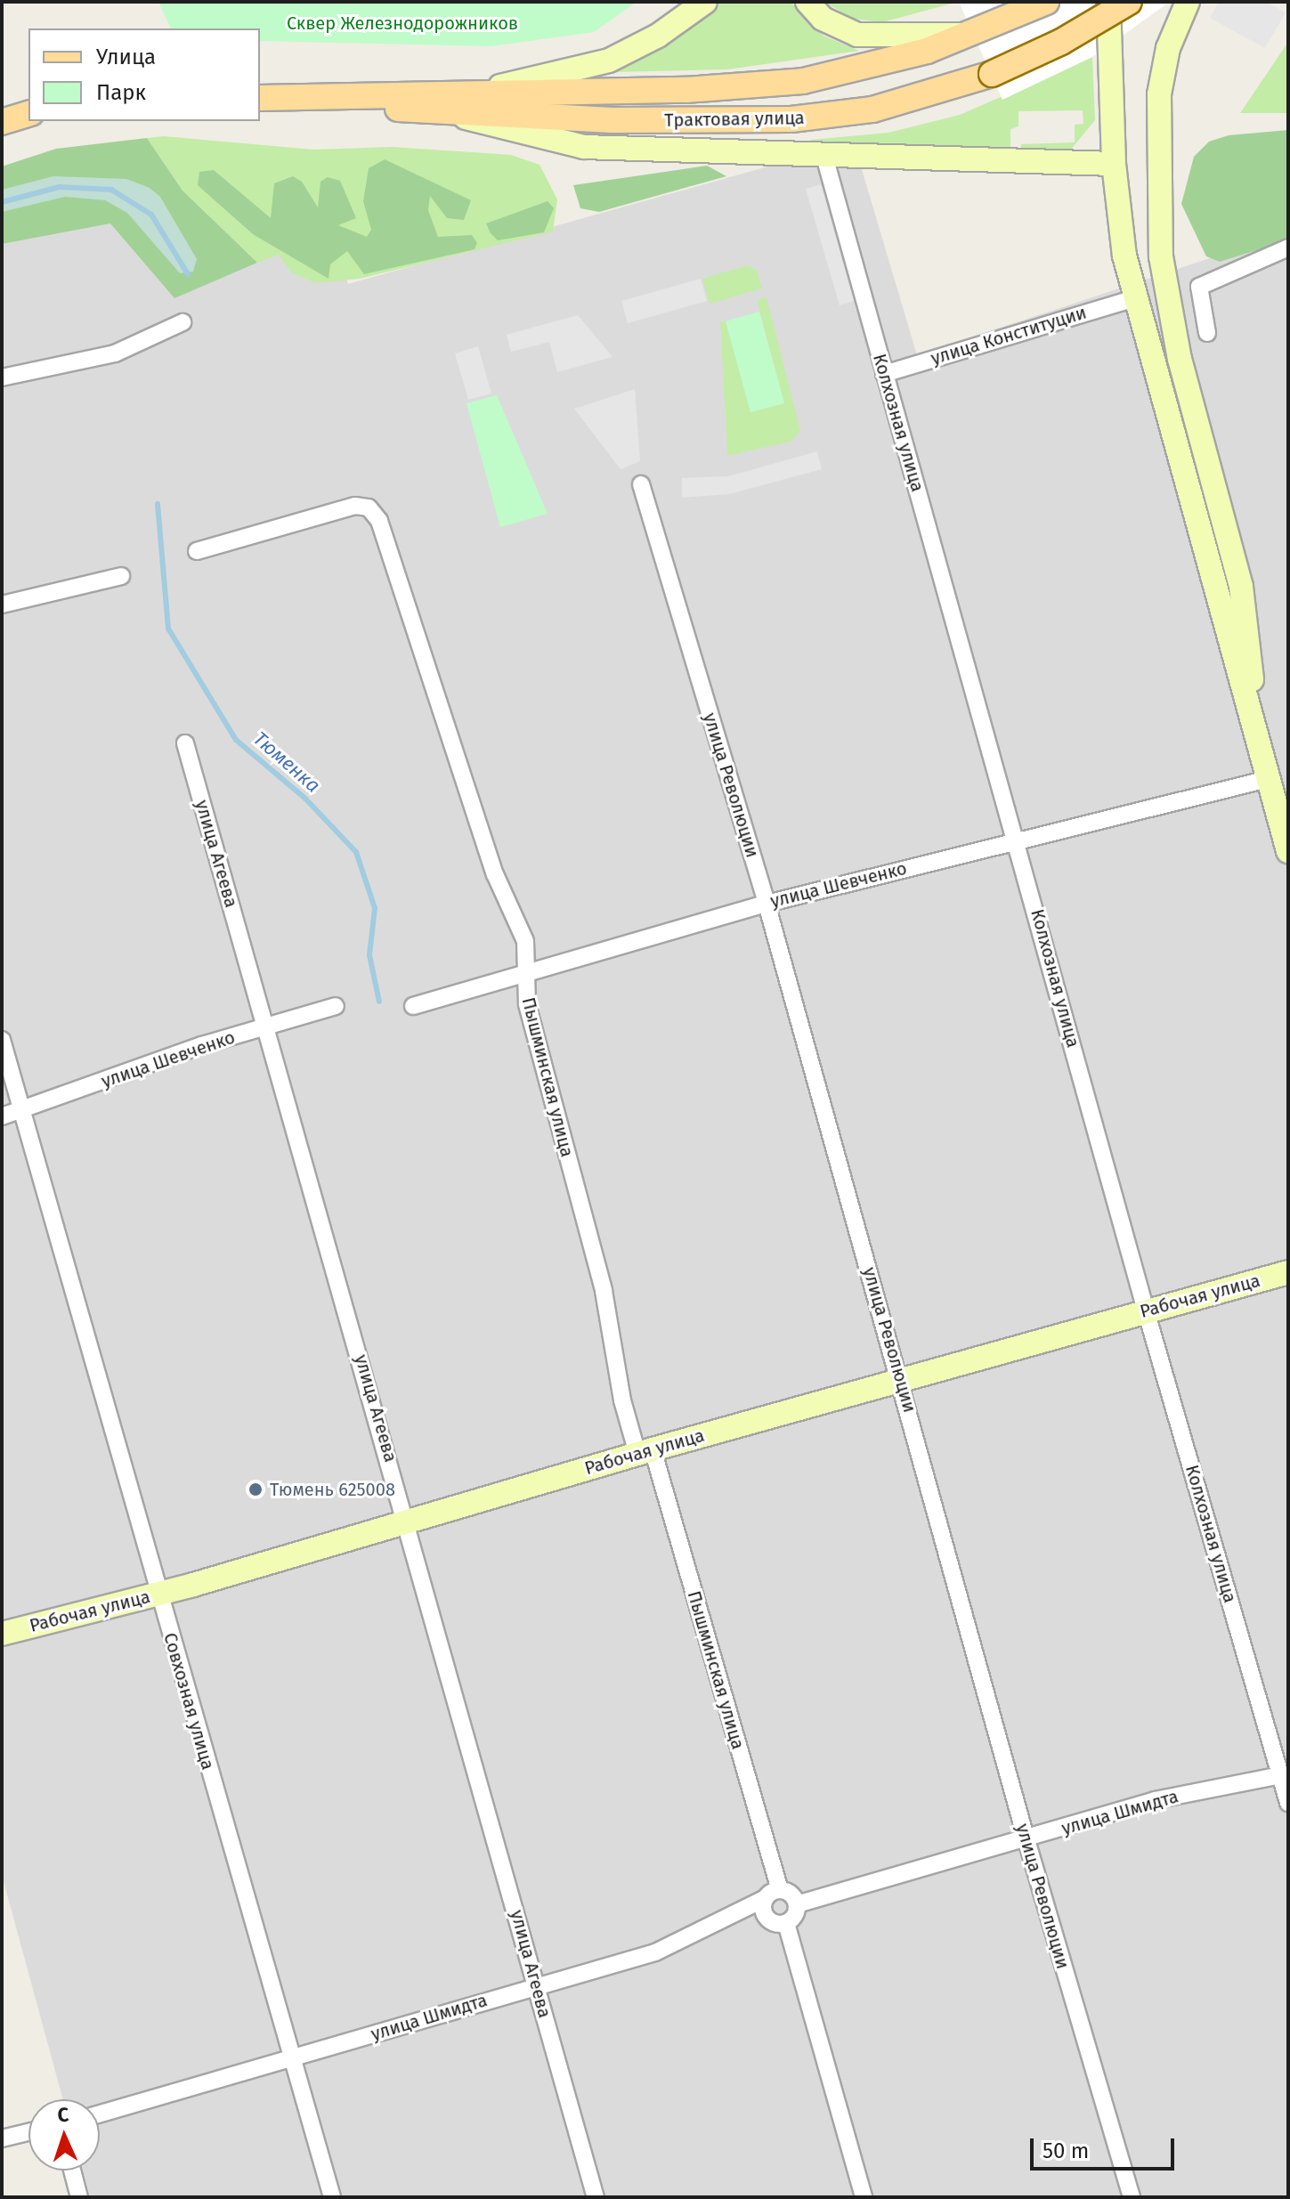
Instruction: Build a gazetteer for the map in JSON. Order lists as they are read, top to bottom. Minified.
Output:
{"streets":{"main road":["Трактовая улица"],"street":["улица Конституции","Колхозная улица","улица Революции","улица Агеева","улица Шевченко","Пышминская улица","Рабочая улица","Совхозная улица","улица Шмидта"]},"crossings":[["улица Конституции","Колхозная улица"],["Колхозная улица","улица Шевченко"],["Колхозная улица","Рабочая улица"],["Колхозная улица","улица Шмидта"],["улица Революции","улица Шевченко"],["улица Революции","Рабочая улица"],["улица Революции","улица Шмидта"],["улица Агеева","улица Шевченко"],["улица Агеева","Рабочая улица"],["улица Агеева","улица Шмидта"],["улица Шевченко","Пышминская улица"],["улица Шевченко","Совхозная улица"],["Пышминская улица","Рабочая улица"],["Пышминская улица","улица Шмидта"],["Рабочая улица","Совхозная улица"],["Совхозная улица","улица Шмидта"]],"water":["Тюменка"],"parks":["Сквер Железнодорожников"],"places":["Тюмень 625008"],"legend":["Улица","Парк"],"scale_bar":"50 m","north":"top"}
